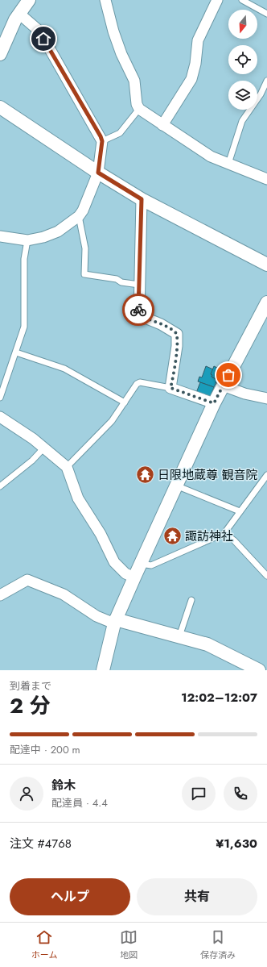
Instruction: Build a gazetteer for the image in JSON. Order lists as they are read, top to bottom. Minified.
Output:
{"places":{"temple":["日限地蔵尊 観音院","諏訪神社"]},"north":"bottom","page":{"heading":["2 分","到着まで","12:02–12:07"],"panel":["鈴木","配達員 · 4.4","注文 #4768","¥1,630"],"bar":"配達中 · 200 m","buttons":["ヘルプ","共有"],"tabs":["ホーム","地図","保存済み"]}}
